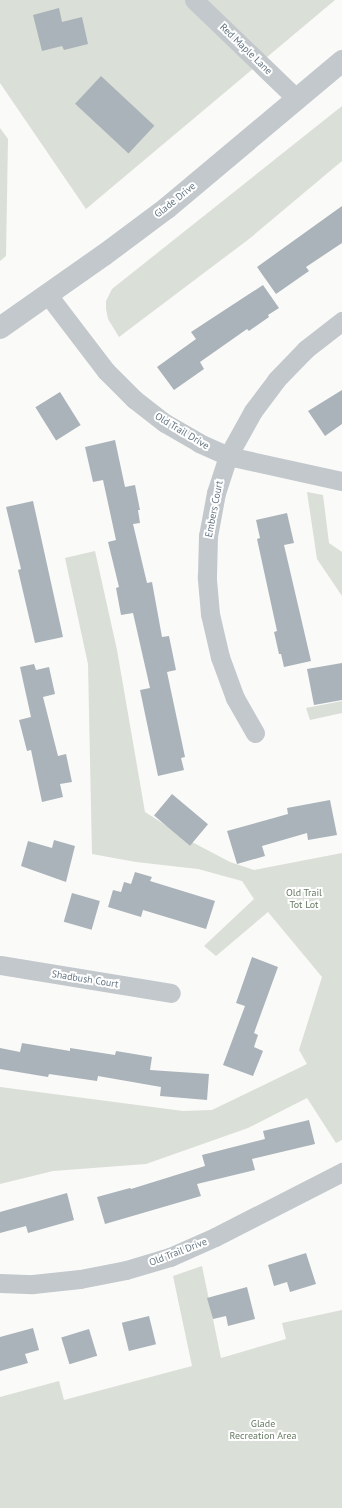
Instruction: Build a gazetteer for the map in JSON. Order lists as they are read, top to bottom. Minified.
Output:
{"streets":{"street":["Red Maple Lane","Glade Drive","Old Trail Drive","Embers Court","Shadbush Court"]},"crossings":[["Red Maple Lane","Glade Drive"],["Glade Drive","Old Trail Drive"],["Old Trail Drive","Embers Court"]],"parks":["Old Trail Tot Lot","Glade Recreation Area"]}
